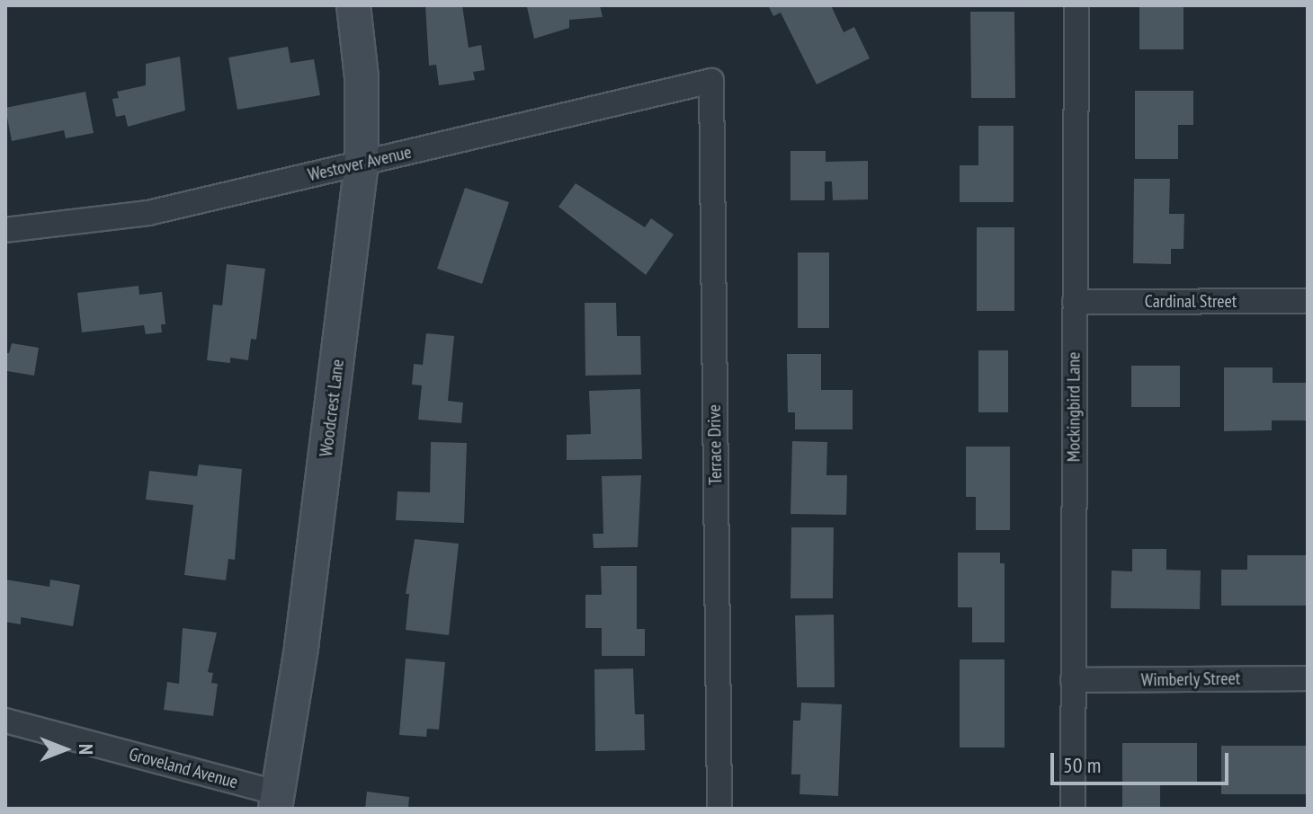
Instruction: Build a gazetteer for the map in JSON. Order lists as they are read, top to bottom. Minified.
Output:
{"streets":{"street":["Westover Avenue","Cardinal Street","Mockingbird Lane","Woodcrest Lane","Terrace Drive","Wimberly Street","Groveland Avenue"]},"crossings":[["Westover Avenue","Woodcrest Lane"],["Westover Avenue","Terrace Drive"],["Cardinal Street","Mockingbird Lane"],["Mockingbird Lane","Wimberly Street"],["Woodcrest Lane","Groveland Avenue"]],"scale_bar":"50 m","north":"right"}
